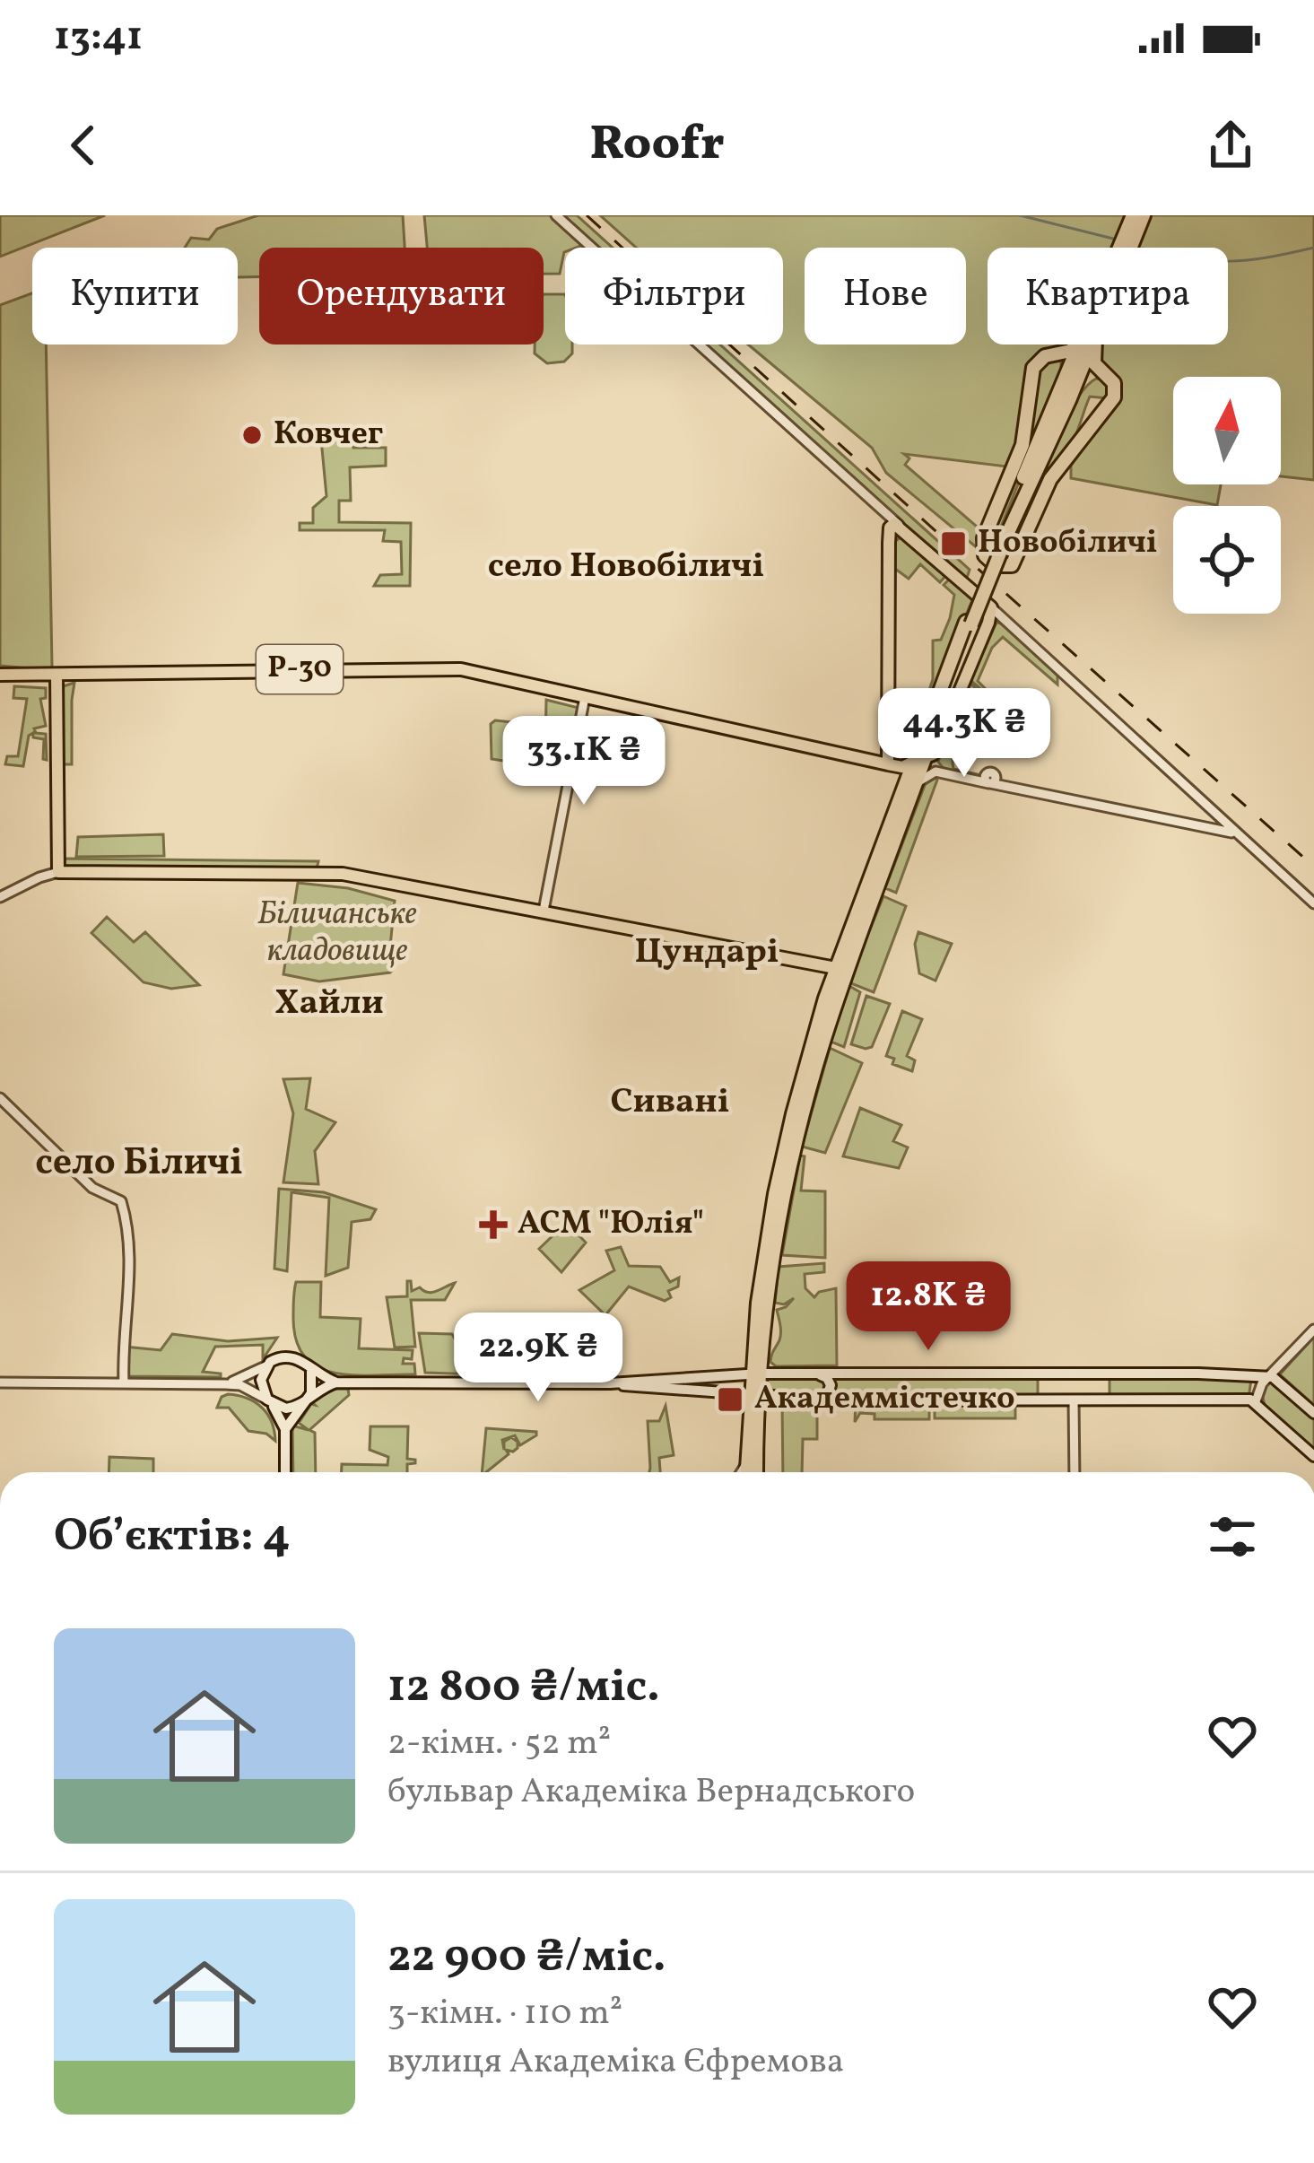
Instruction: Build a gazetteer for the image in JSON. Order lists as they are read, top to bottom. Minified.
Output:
{"streets":{"main road":["Р-30"]},"districts":["село Новобіличі","Цундарі","Хайли","Сивані","село Біличі"],"parks":["Біличанське кладовище"],"places":{"other":["Ковчег"],"transit":["Новобіличі","Академмістечко"],"health":["АСМ \"Юлія\""]},"north":"top","page":{"status":"13:41","header":"Roofr","chip":["Купити","Орендувати","Фільтри","Нове","Квартира"],"price":["44.3K ₴","33.1K ₴","12.8K ₴","22.9K ₴"],"heading":"Об’єктів: 4","list":[{"name":"12 800 ₴/міс.","note":"2-кімн. · 52 m² · бульвар Академіка Вернадського"},{"name":"22 900 ₴/міс.","note":"3-кімн. · 110 m² · вулиця Академіка Єфремова"}]}}
